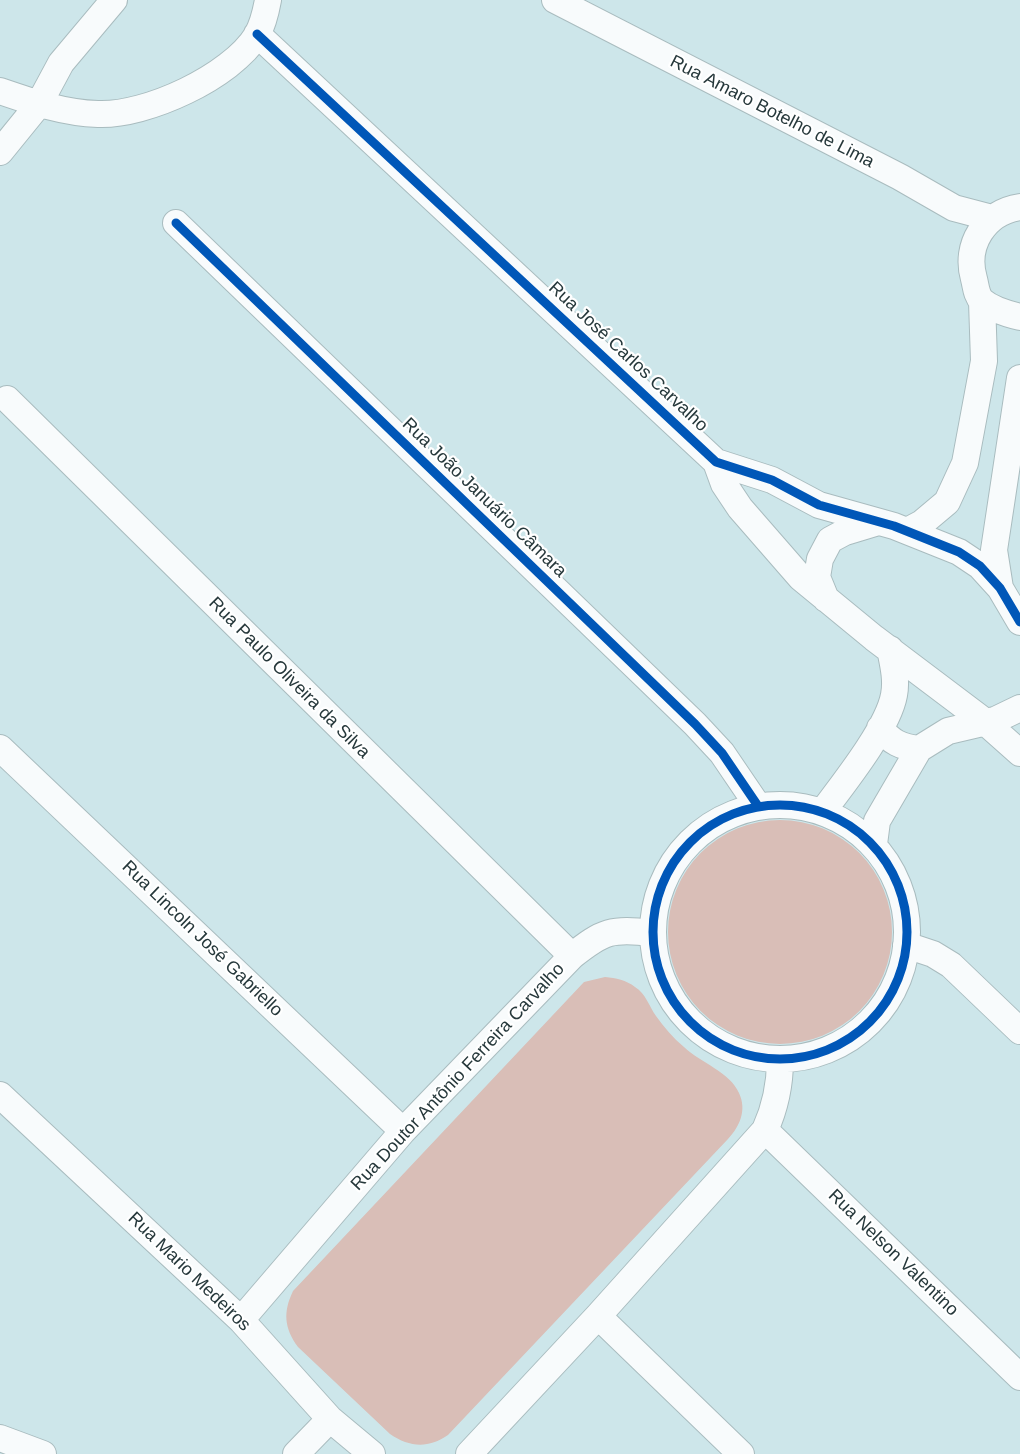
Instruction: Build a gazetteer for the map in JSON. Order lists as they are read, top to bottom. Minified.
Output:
{"streets":{"street":["Rua Amaro Botelho de Lima","Rua José Carlos Carvalho","Rua João Januário Câmara","Rua Paulo Oliveira da Silva","Rua Lincoln José Gabriello","Rua Doutor Antônio Ferreira Carvalho","Rua Nelson Valentino","Rua Mario Medeiros"]},"crossings":[["Rua Paulo Oliveira da Silva","Rua Doutor Antônio Ferreira Carvalho"],["Rua Lincoln José Gabriello","Rua Doutor Antônio Ferreira Carvalho"],["Rua Doutor Antônio Ferreira Carvalho","Rua Mario Medeiros"]]}
